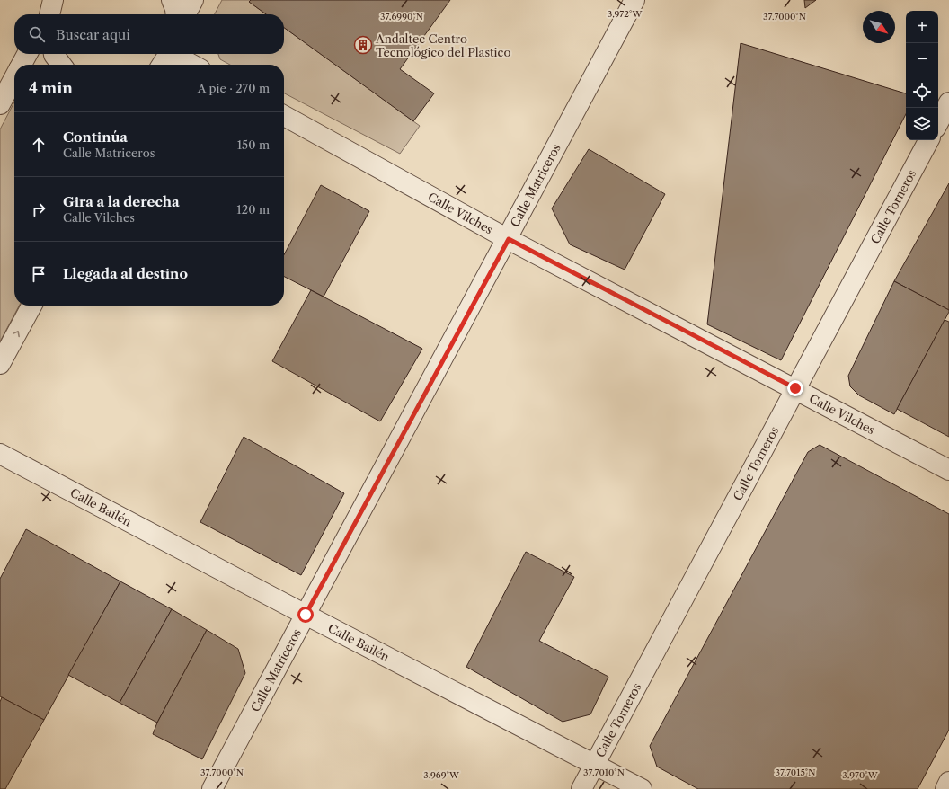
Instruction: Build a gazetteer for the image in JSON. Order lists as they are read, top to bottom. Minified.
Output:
{"streets":{"street":["Calle Matriceros","Calle Torneros","Calle Vilches","Calle Bailén"]},"crossings":[["Calle Matriceros","Calle Vilches"],["Calle Matriceros","Calle Bailén"],["Calle Torneros","Calle Vilches"],["Calle Torneros","Calle Bailén"]],"places":{"building":["Andaltec Centro Tecnológico del Plastico"]},"north":"bottom right","page":{"map_buttons":["+","−"],"search":"Buscar aquí","heading":["4 min","A pie · 270 m"],"list":[["Continúa","Calle Matriceros","150 m"],["Gira a la derecha","Calle Vilches","120 m"],"Llegada al destino"]},"coordinates":["3.972°W","37.6990°N","37.7000°N","37.7010°N","37.7015°N","3.969°W","3.970°W"]}
